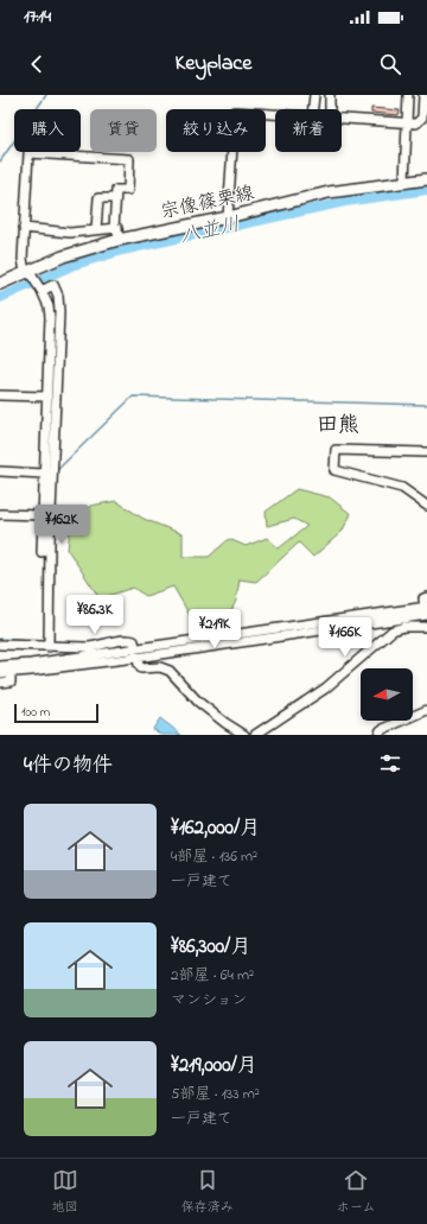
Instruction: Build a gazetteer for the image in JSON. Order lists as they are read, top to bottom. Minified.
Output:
{"streets":{"main road":["宗像篠栗線"]},"districts":["田熊"],"water":["八並川"],"scale_bar":"100 m","north":"left","page":{"status":"17:14","header":"Keyplace","chip":["購入","賃貸","絞り込み","新着"],"price":["¥162K","¥86.3K","¥219K","¥166K"],"scale":"100 m","heading":"4件の物件","list":[{"name":"¥162,000/月","note":"4部屋 · 136 m² · 一戸建て"},{"name":"¥86,300/月","note":"2部屋 · 64 m² · マンション"},{"name":"¥219,000/月","note":"5部屋 · 133 m² · 一戸建て"}],"tabs":["地図","保存済み","ホーム"]}}
